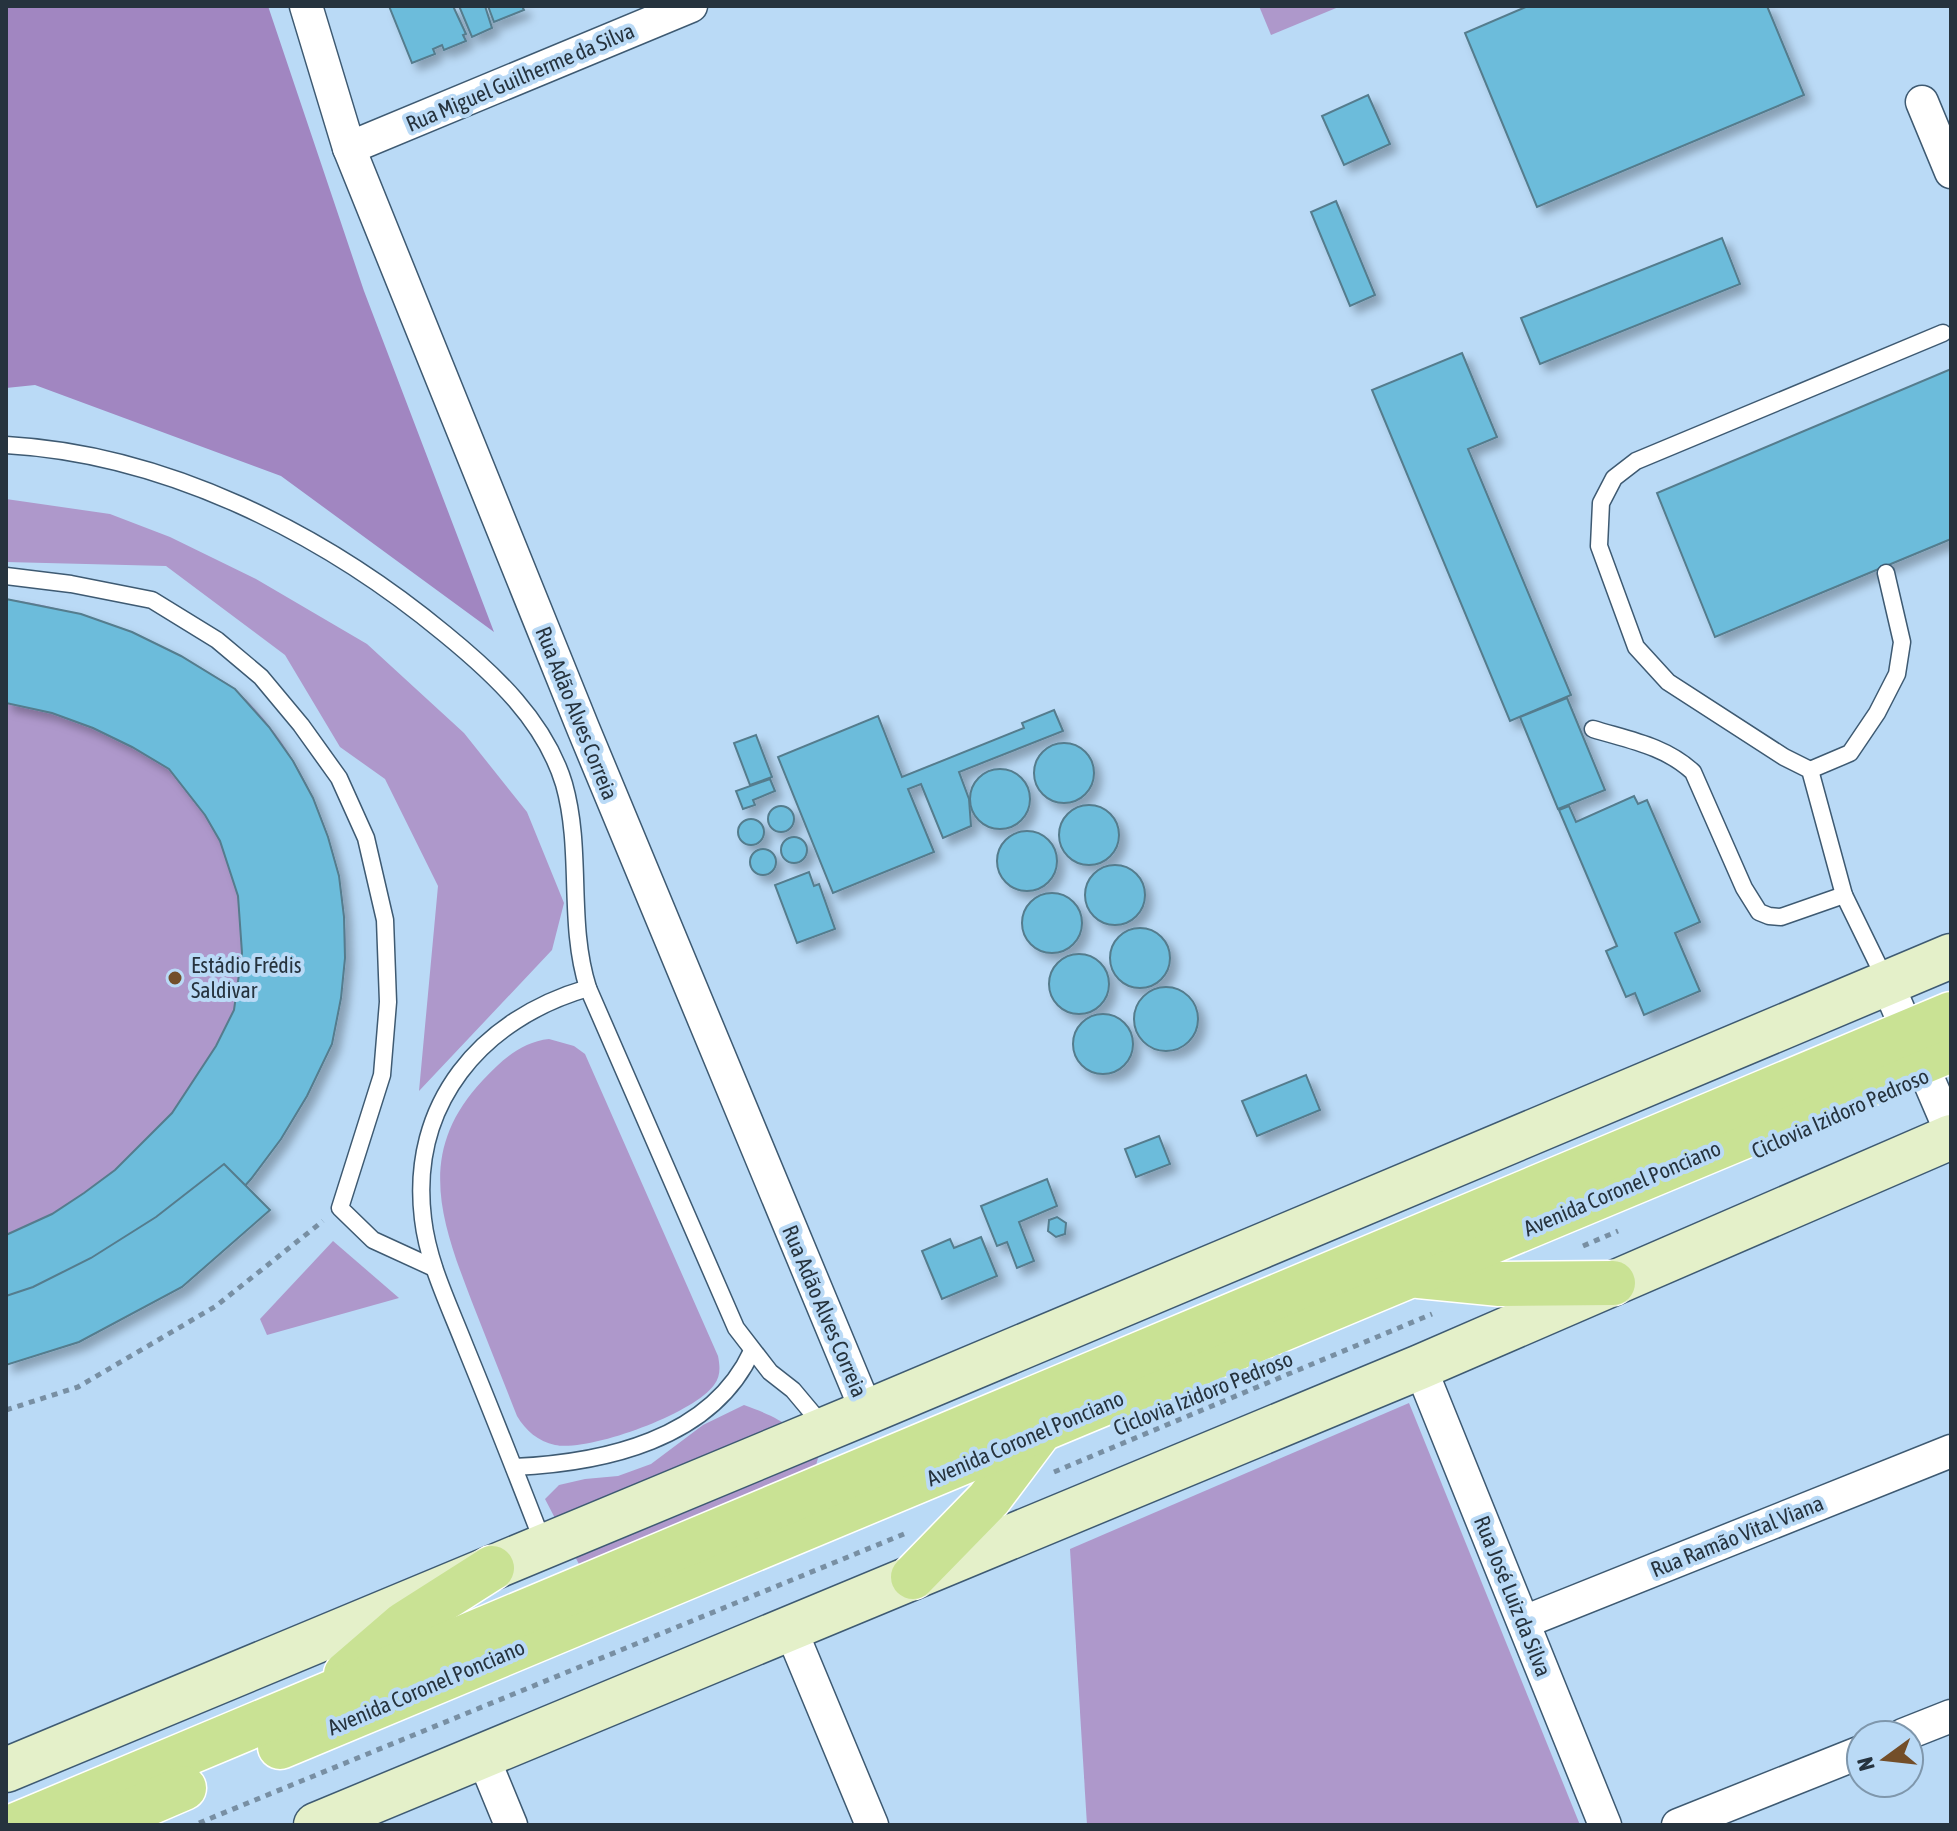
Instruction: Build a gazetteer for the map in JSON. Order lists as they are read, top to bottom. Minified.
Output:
{"streets":{"main road":["Avenida Coronel Ponciano"],"street":["Rua Miguel Guilherme da Silva","Rua Adão Alves Correia","Rua Ramão Vital Viana","Rua José Luiz da Silva"],"path":["Ciclovia Izidoro Pedroso"]},"crossings":[["Rua Miguel Guilherme da Silva","Rua Adão Alves Correia"],["Rua Ramão Vital Viana","Rua José Luiz da Silva"]],"places":["Estádio Frédis Saldivar"],"north":"left"}
